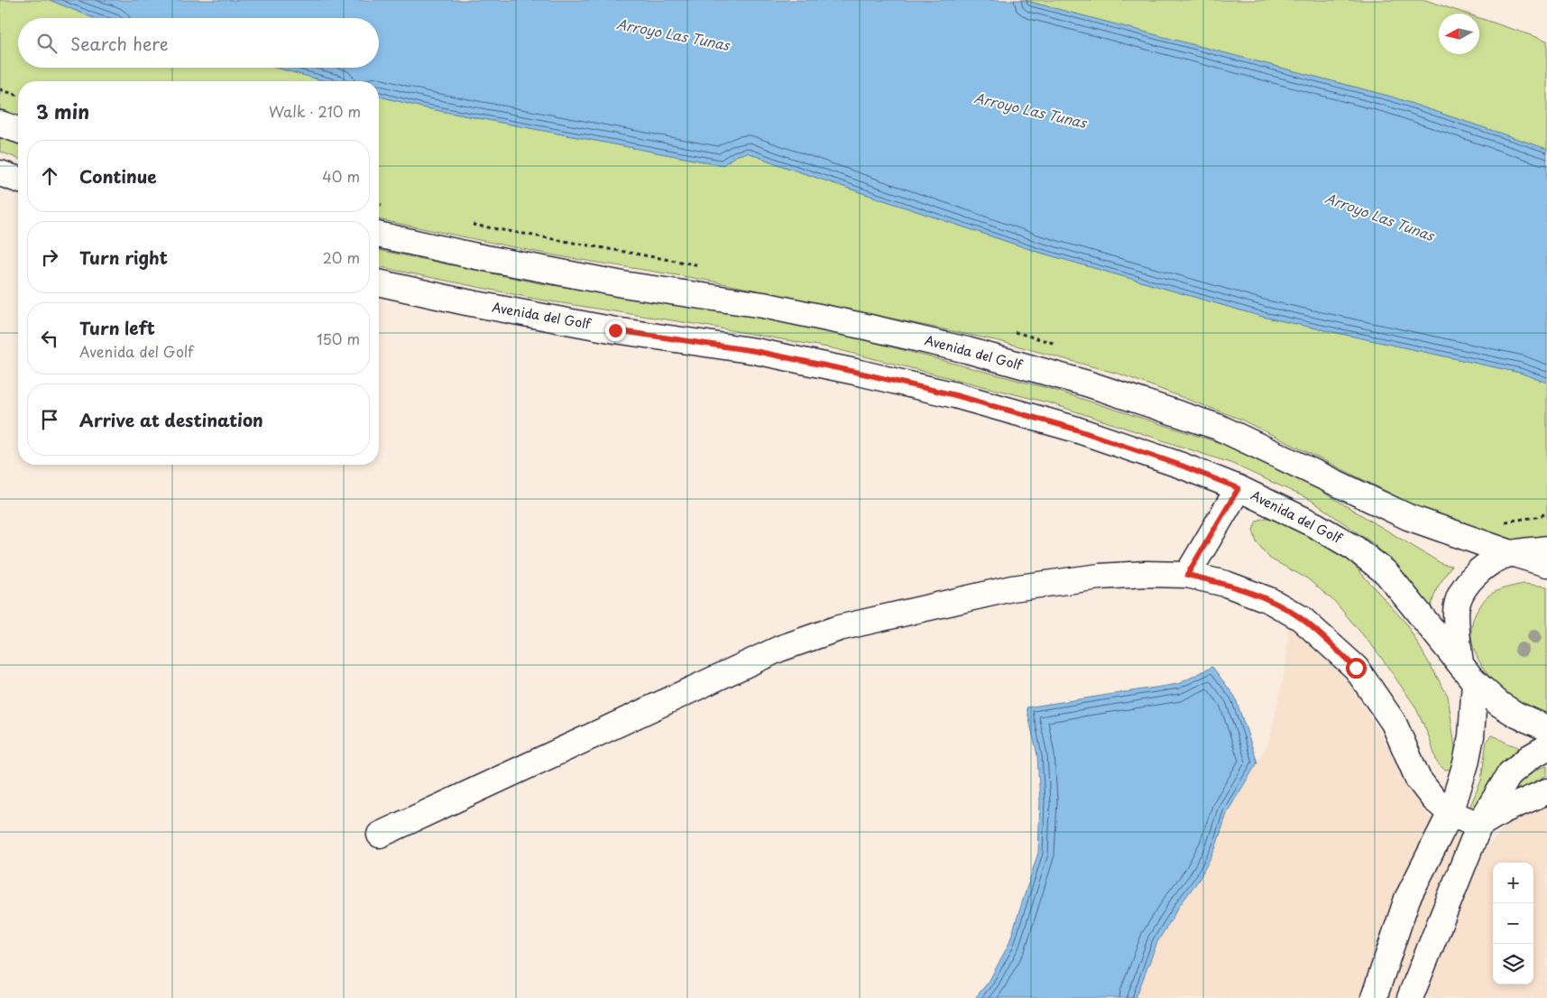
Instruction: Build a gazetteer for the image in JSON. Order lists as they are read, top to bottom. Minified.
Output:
{"streets":{"street":["Avenida del Golf"]},"water":["Arroyo Las Tunas"],"north":"left","page":{"search":"Search here","heading":["3 min","Walk · 210 m"],"list":[["Continue","40 m"],["Turn right","20 m"],["Turn left","Avenida del Golf","150 m"],"Arrive at destination"],"map_buttons":["+","−"]}}
